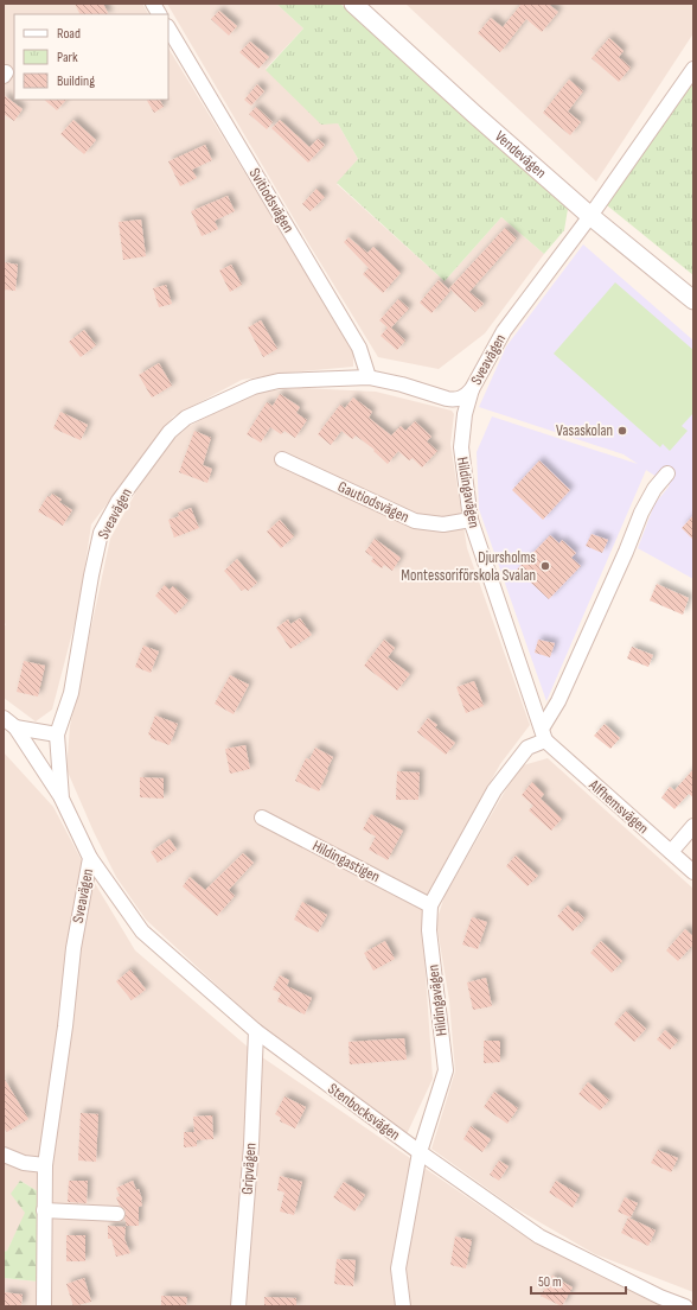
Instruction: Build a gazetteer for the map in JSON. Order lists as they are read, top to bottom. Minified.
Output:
{"streets":{"street":["Vendevägen","Svitiodsvägen","Sveavägen","Hildingavägen","Gautiodsvägen","Alfhemsvägen","Hildingastigen","Stenbocksvägen","Gripvägen"]},"crossings":[["Vendevägen","Sveavägen"],["Svitiodsvägen","Sveavägen"],["Sveavägen","Hildingavägen"],["Sveavägen","Stenbocksvägen"],["Hildingavägen","Gautiodsvägen"],["Hildingavägen","Alfhemsvägen"],["Hildingavägen","Hildingastigen"],["Hildingavägen","Stenbocksvägen"],["Stenbocksvägen","Gripvägen"]],"places":["Vasaskolan","Djursholms Montessoriförskola Svalan"],"legend":["Road","Park","Building"],"scale_bar":"50 m"}
